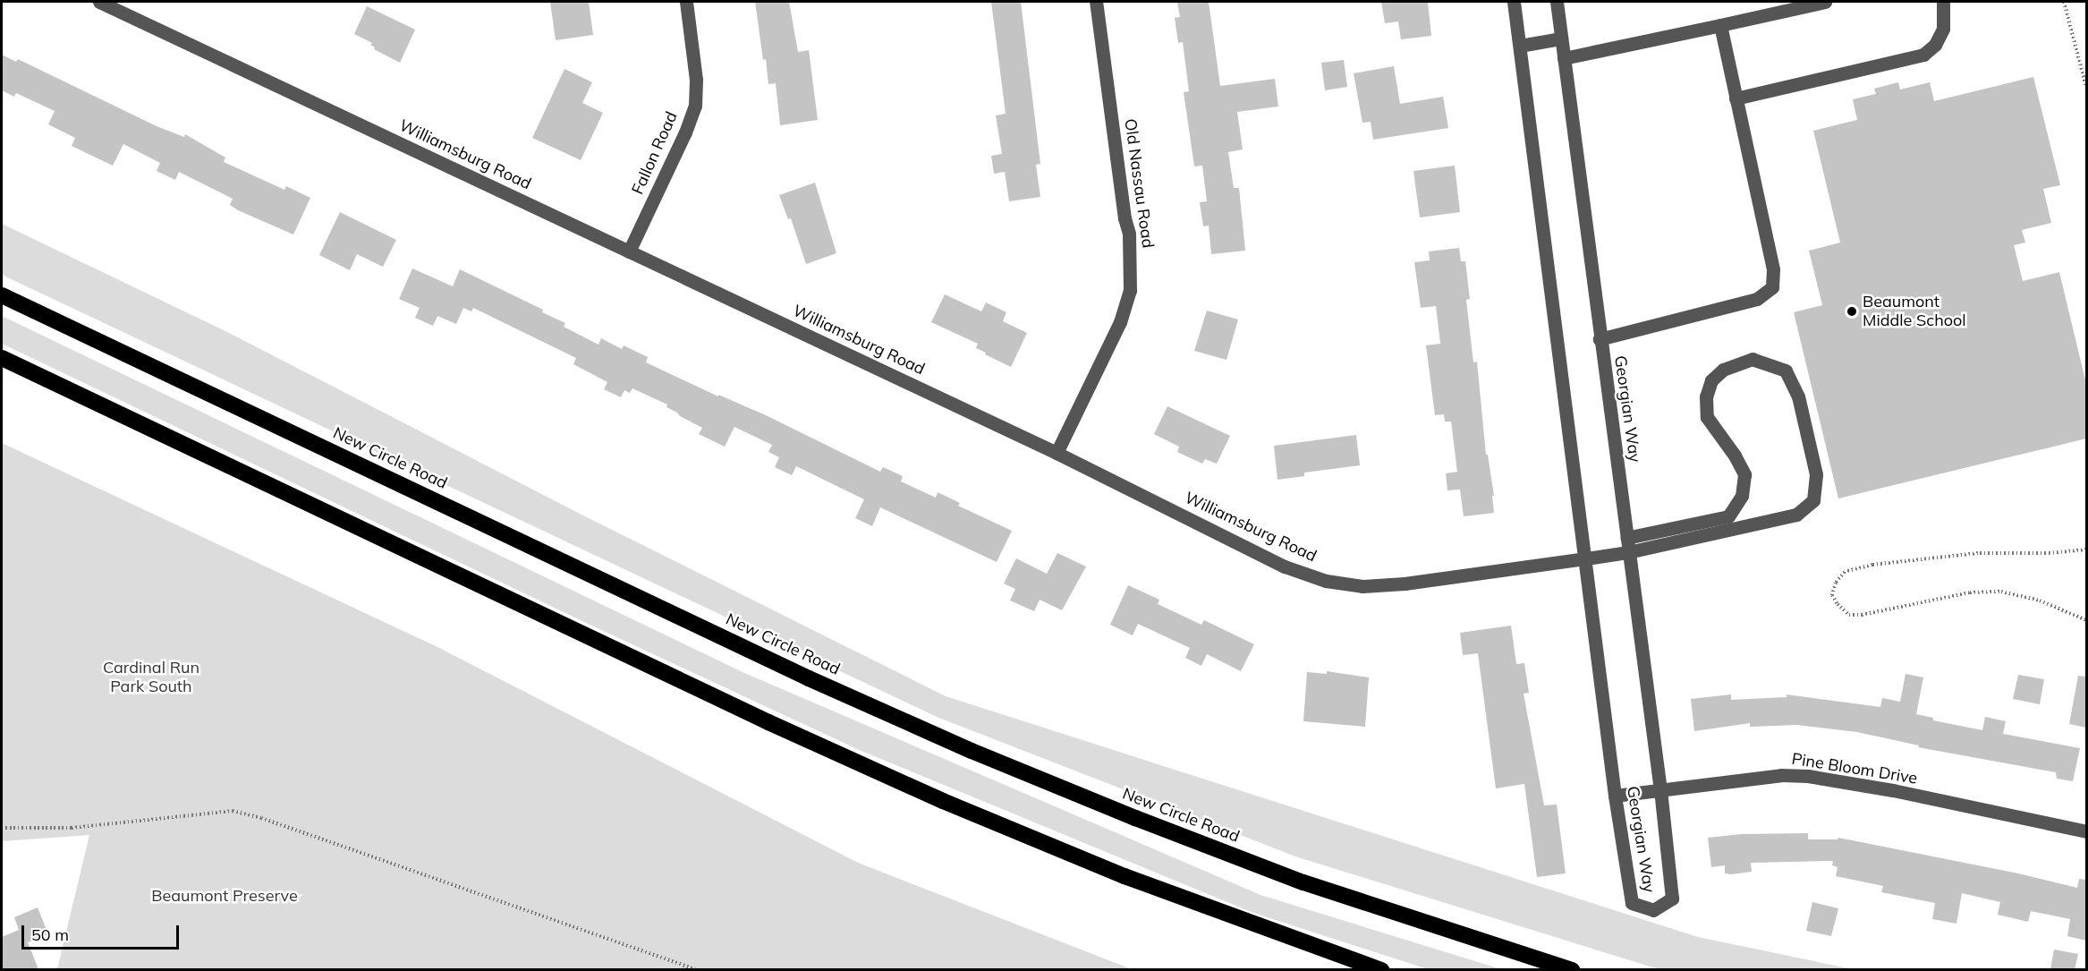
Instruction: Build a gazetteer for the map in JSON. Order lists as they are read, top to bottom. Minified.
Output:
{"streets":{"highway":["New Circle Road"],"street":["Fallon Road","Williamsburg Road","Old Nassau Road","Georgian Way","Pine Bloom Drive"]},"crossings":[["Fallon Road","Williamsburg Road"],["Williamsburg Road","Old Nassau Road"],["Williamsburg Road","Georgian Way"],["Georgian Way","Pine Bloom Drive"]],"parks":["Cardinal Run Park South","Beaumont Preserve"],"places":["Beaumont Middle School"],"scale_bar":"50 m"}
